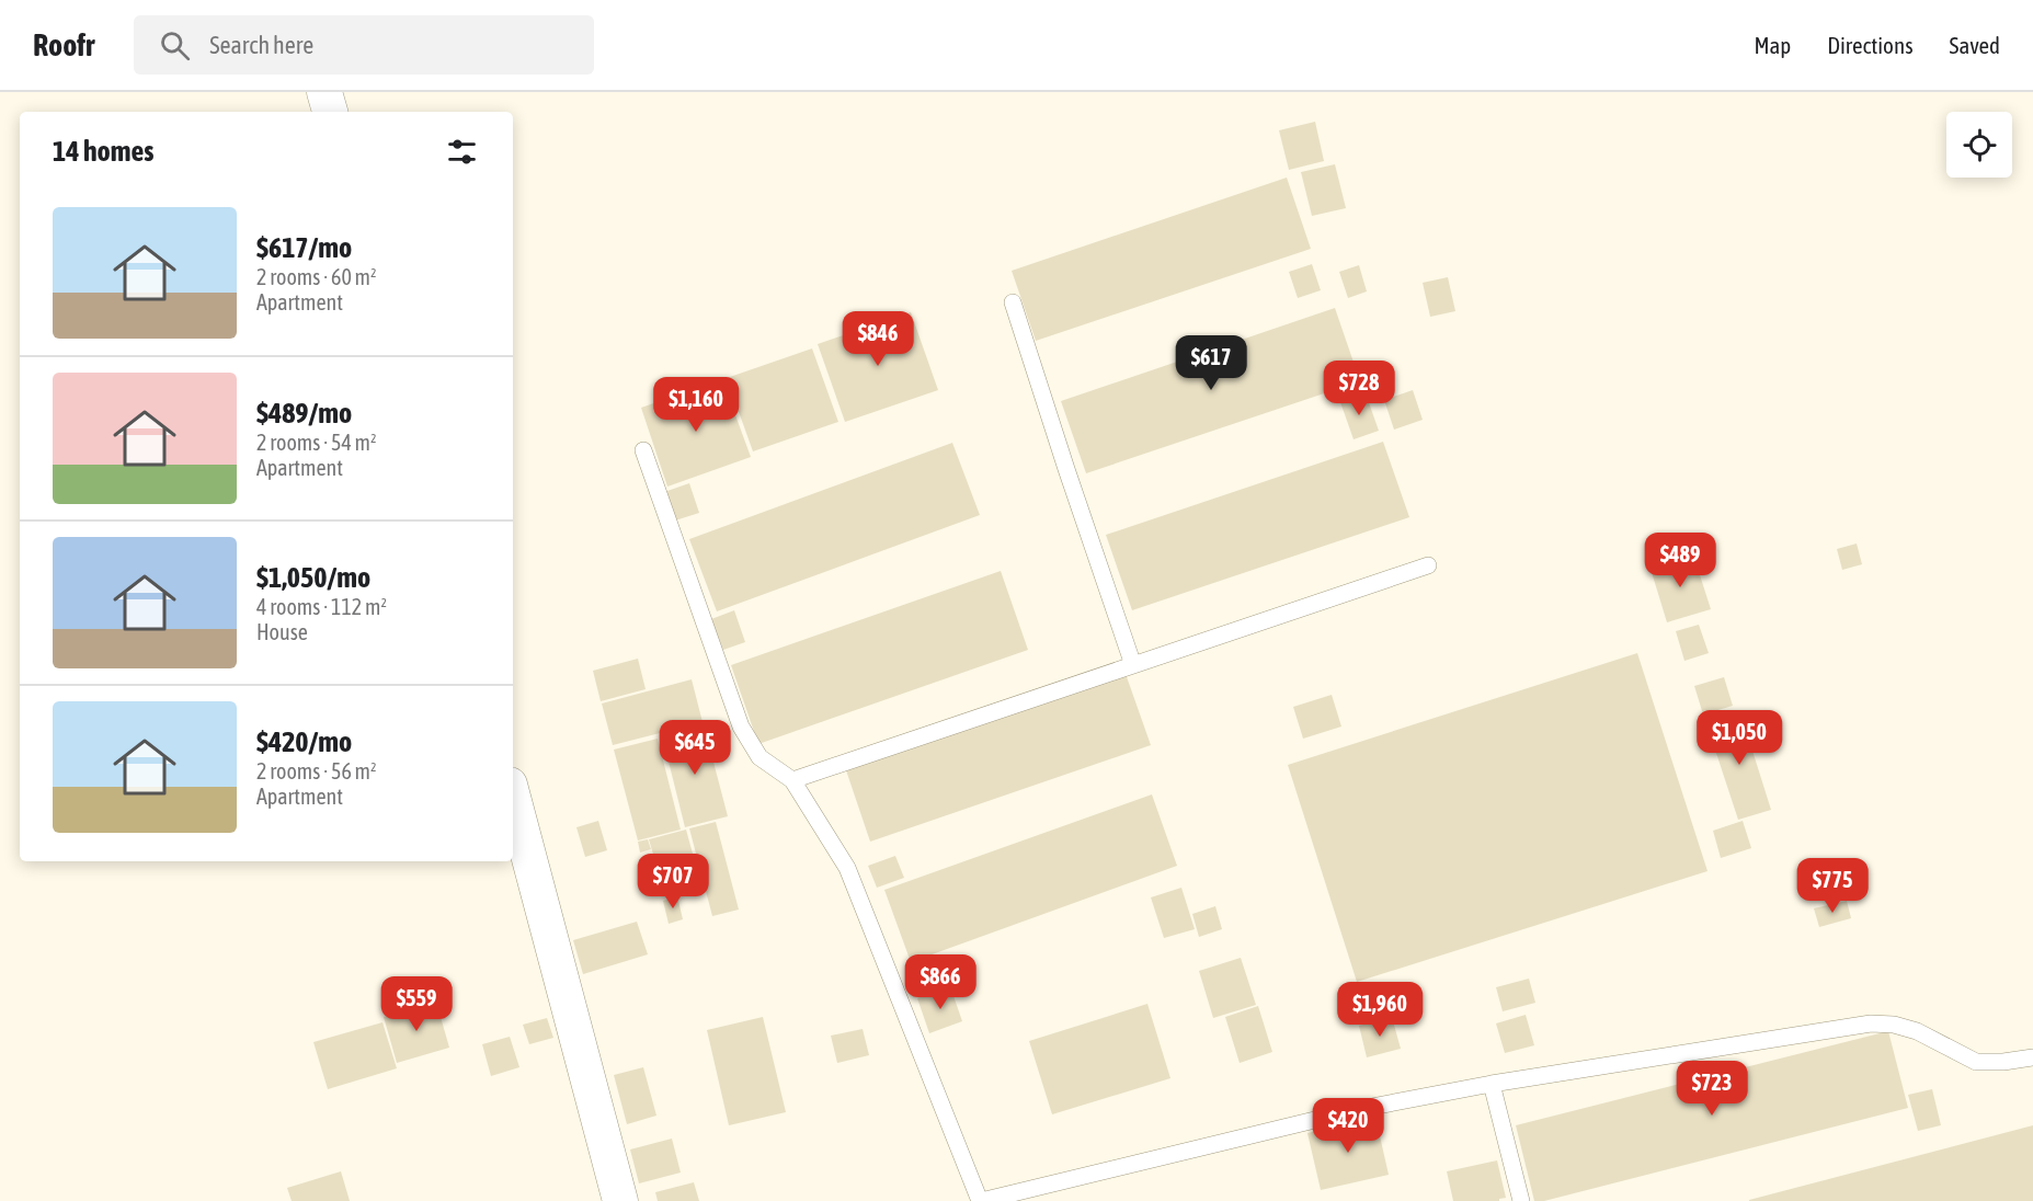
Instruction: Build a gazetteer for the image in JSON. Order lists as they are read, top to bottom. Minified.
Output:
{"page":{"header":"Roofr","search":"Search here","nav":["Map","Directions","Saved"],"heading":"14 homes","list":[{"name":"$617/mo","note":"2 rooms · 60 m² · Apartment"},{"name":"$489/mo","note":"2 rooms · 54 m² · Apartment"},{"name":"$1,050/mo","note":"4 rooms · 112 m² · House"},{"name":"$420/mo","note":"2 rooms · 56 m² · Apartment"}],"price":["$846","$617","$728","$1,160","$489","$1,050","$645","$707","$775","$866","$559","$1,960","$723","$420"]}}
